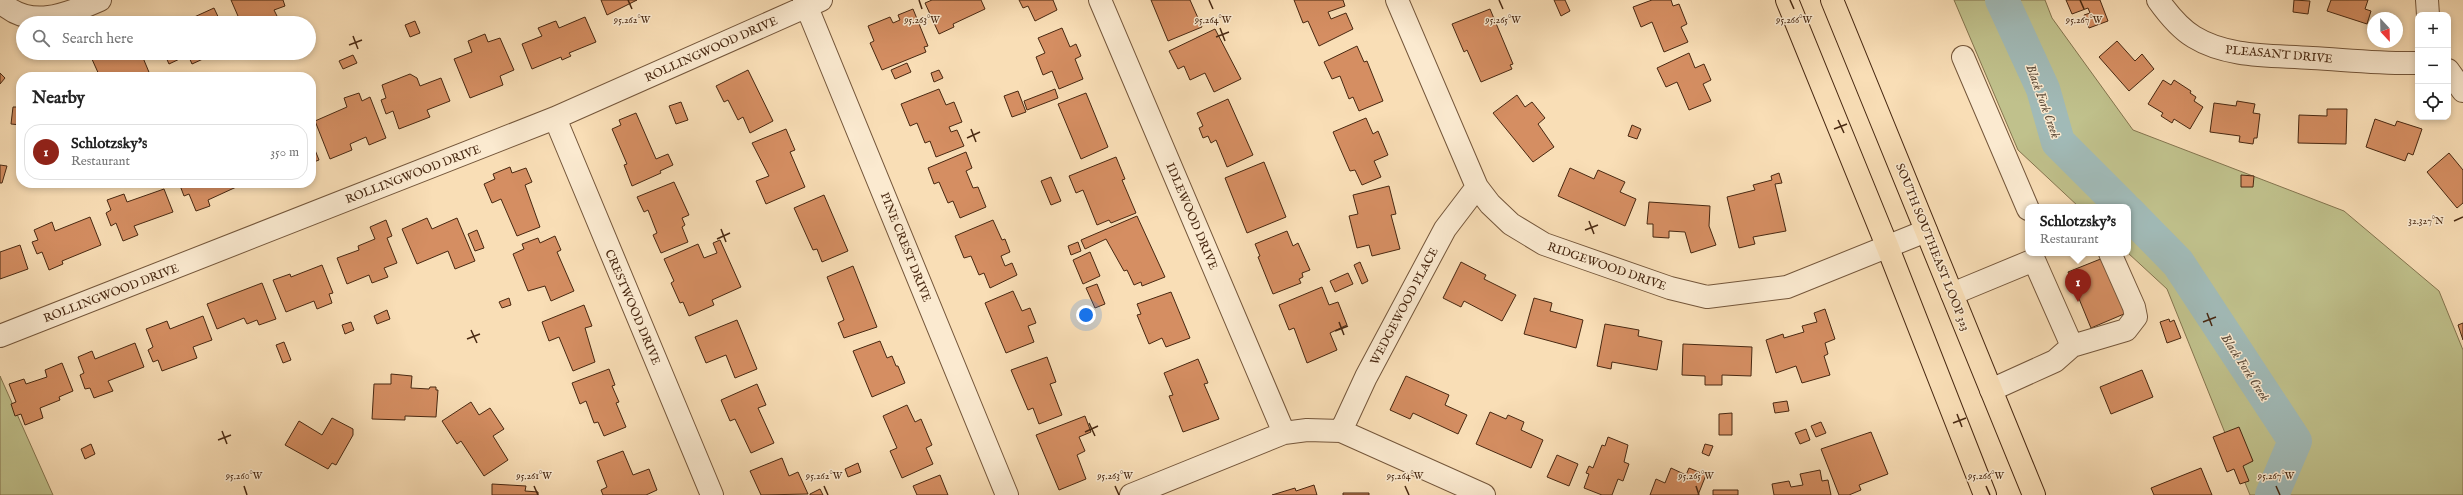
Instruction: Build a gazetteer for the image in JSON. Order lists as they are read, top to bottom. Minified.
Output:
{"streets":{"highway":["SOUTH SOUTHEAST LOOP 323"],"street":["ROLLINGWOOD DRIVE","PLEASANT DRIVE","IDLEWOOD DRIVE","PINE CREST DRIVE","RIDGEWOOD DRIVE","WEDGEWOOD PLACE","CRESTWOOD DRIVE"]},"crossings":[["ROLLINGWOOD DRIVE","PINE CREST DRIVE"],["ROLLINGWOOD DRIVE","CRESTWOOD DRIVE"],["SOUTH SOUTHEAST LOOP 323","RIDGEWOOD DRIVE"],["RIDGEWOOD DRIVE","WEDGEWOOD PLACE"]],"water":["Black Fork Creek"],"north":"bottom","page":{"map_buttons":["+","−"],"search":"Search here","heading":"Nearby","list":[{"mark":"1","name":"Schlotzsky's","note":"Restaurant","value":"350 m"}],"popup":["Schlotzsky's","Restaurant"],"pins":"1"},"coordinates":["95.267°W","95.262°W","95.263°W","95.264°W","95.265°W","95.266°W","32.327°N","95.260°W","95.261°W"]}
